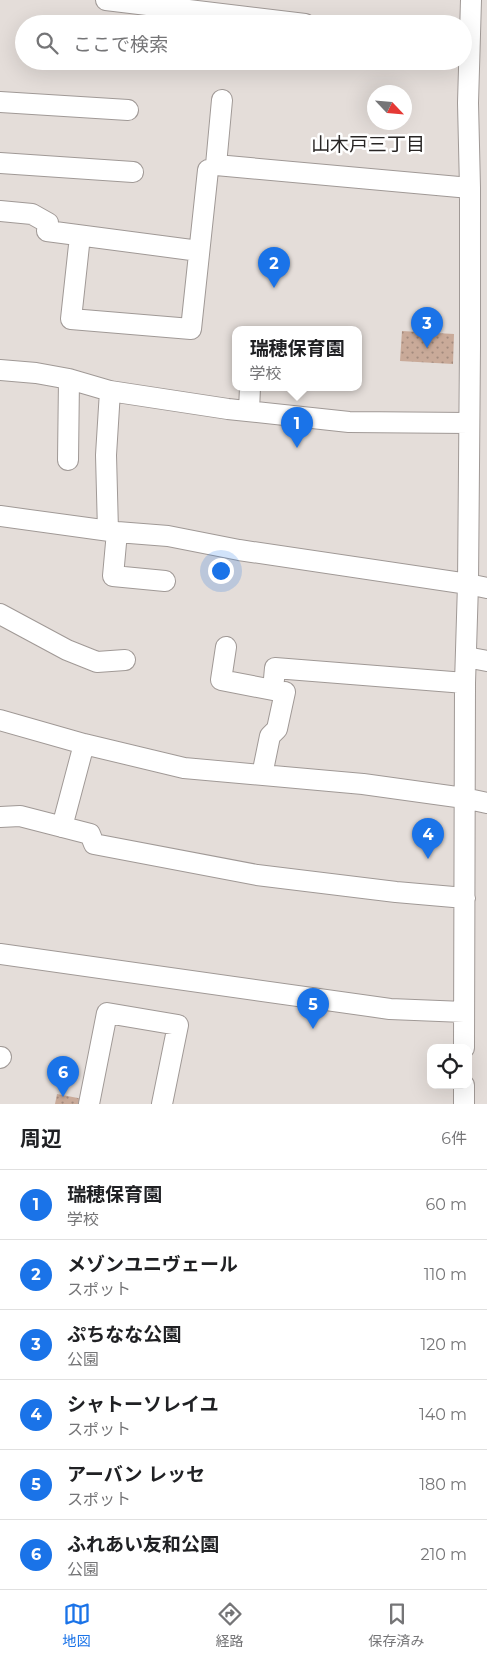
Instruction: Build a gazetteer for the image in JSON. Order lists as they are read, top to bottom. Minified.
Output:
{"districts":["山木戸三丁目"],"north":"bottom right","page":{"search":"ここで検索","pins":["2","3","1","4","5","6"],"popup":["瑞穂保育園","学校"],"heading":["周辺","6件"],"list":[{"mark":"1","name":"瑞穂保育園","note":"学校","value":"60 m"},{"mark":"2","name":"メゾンユニヴェール","note":"スポット","value":"110 m"},{"mark":"3","name":"ぷちなな公園","note":"公園","value":"120 m"},{"mark":"4","name":"シャトーソレイユ","note":"スポット","value":"140 m"},{"mark":"5","name":"アーバン レッセ","note":"スポット","value":"180 m"},{"mark":"6","name":"ふれあい友和公園","note":"公園","value":"210 m"}],"nav":["地図","経路","保存済み"]}}
